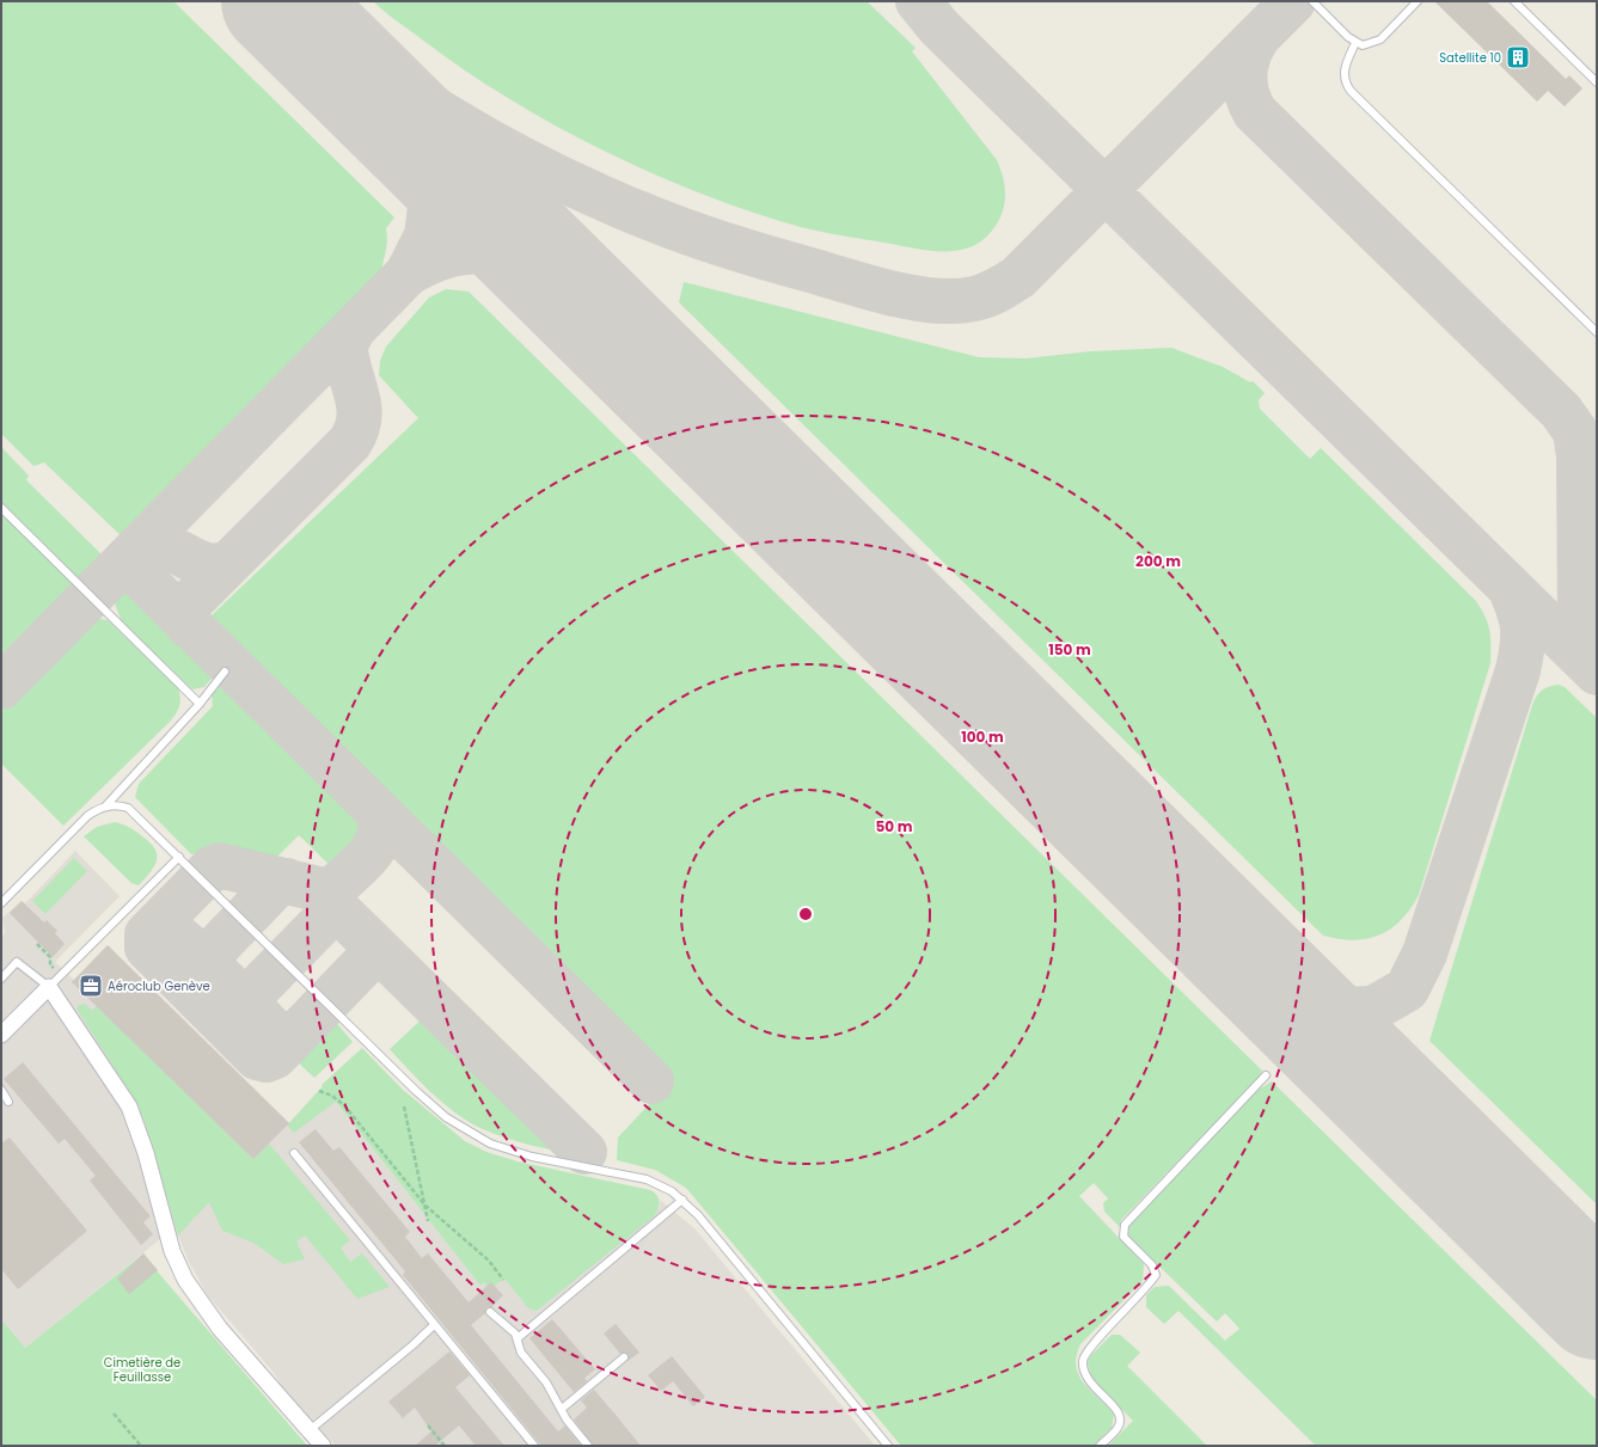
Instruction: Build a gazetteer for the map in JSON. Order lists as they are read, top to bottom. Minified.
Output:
{"parks":["Cimetière de Feuillasse"],"places":{"building":["Satellite 10"],"office":["Aéroclub Genève"]},"rings":["200 m","150 m","100 m","50 m"]}
